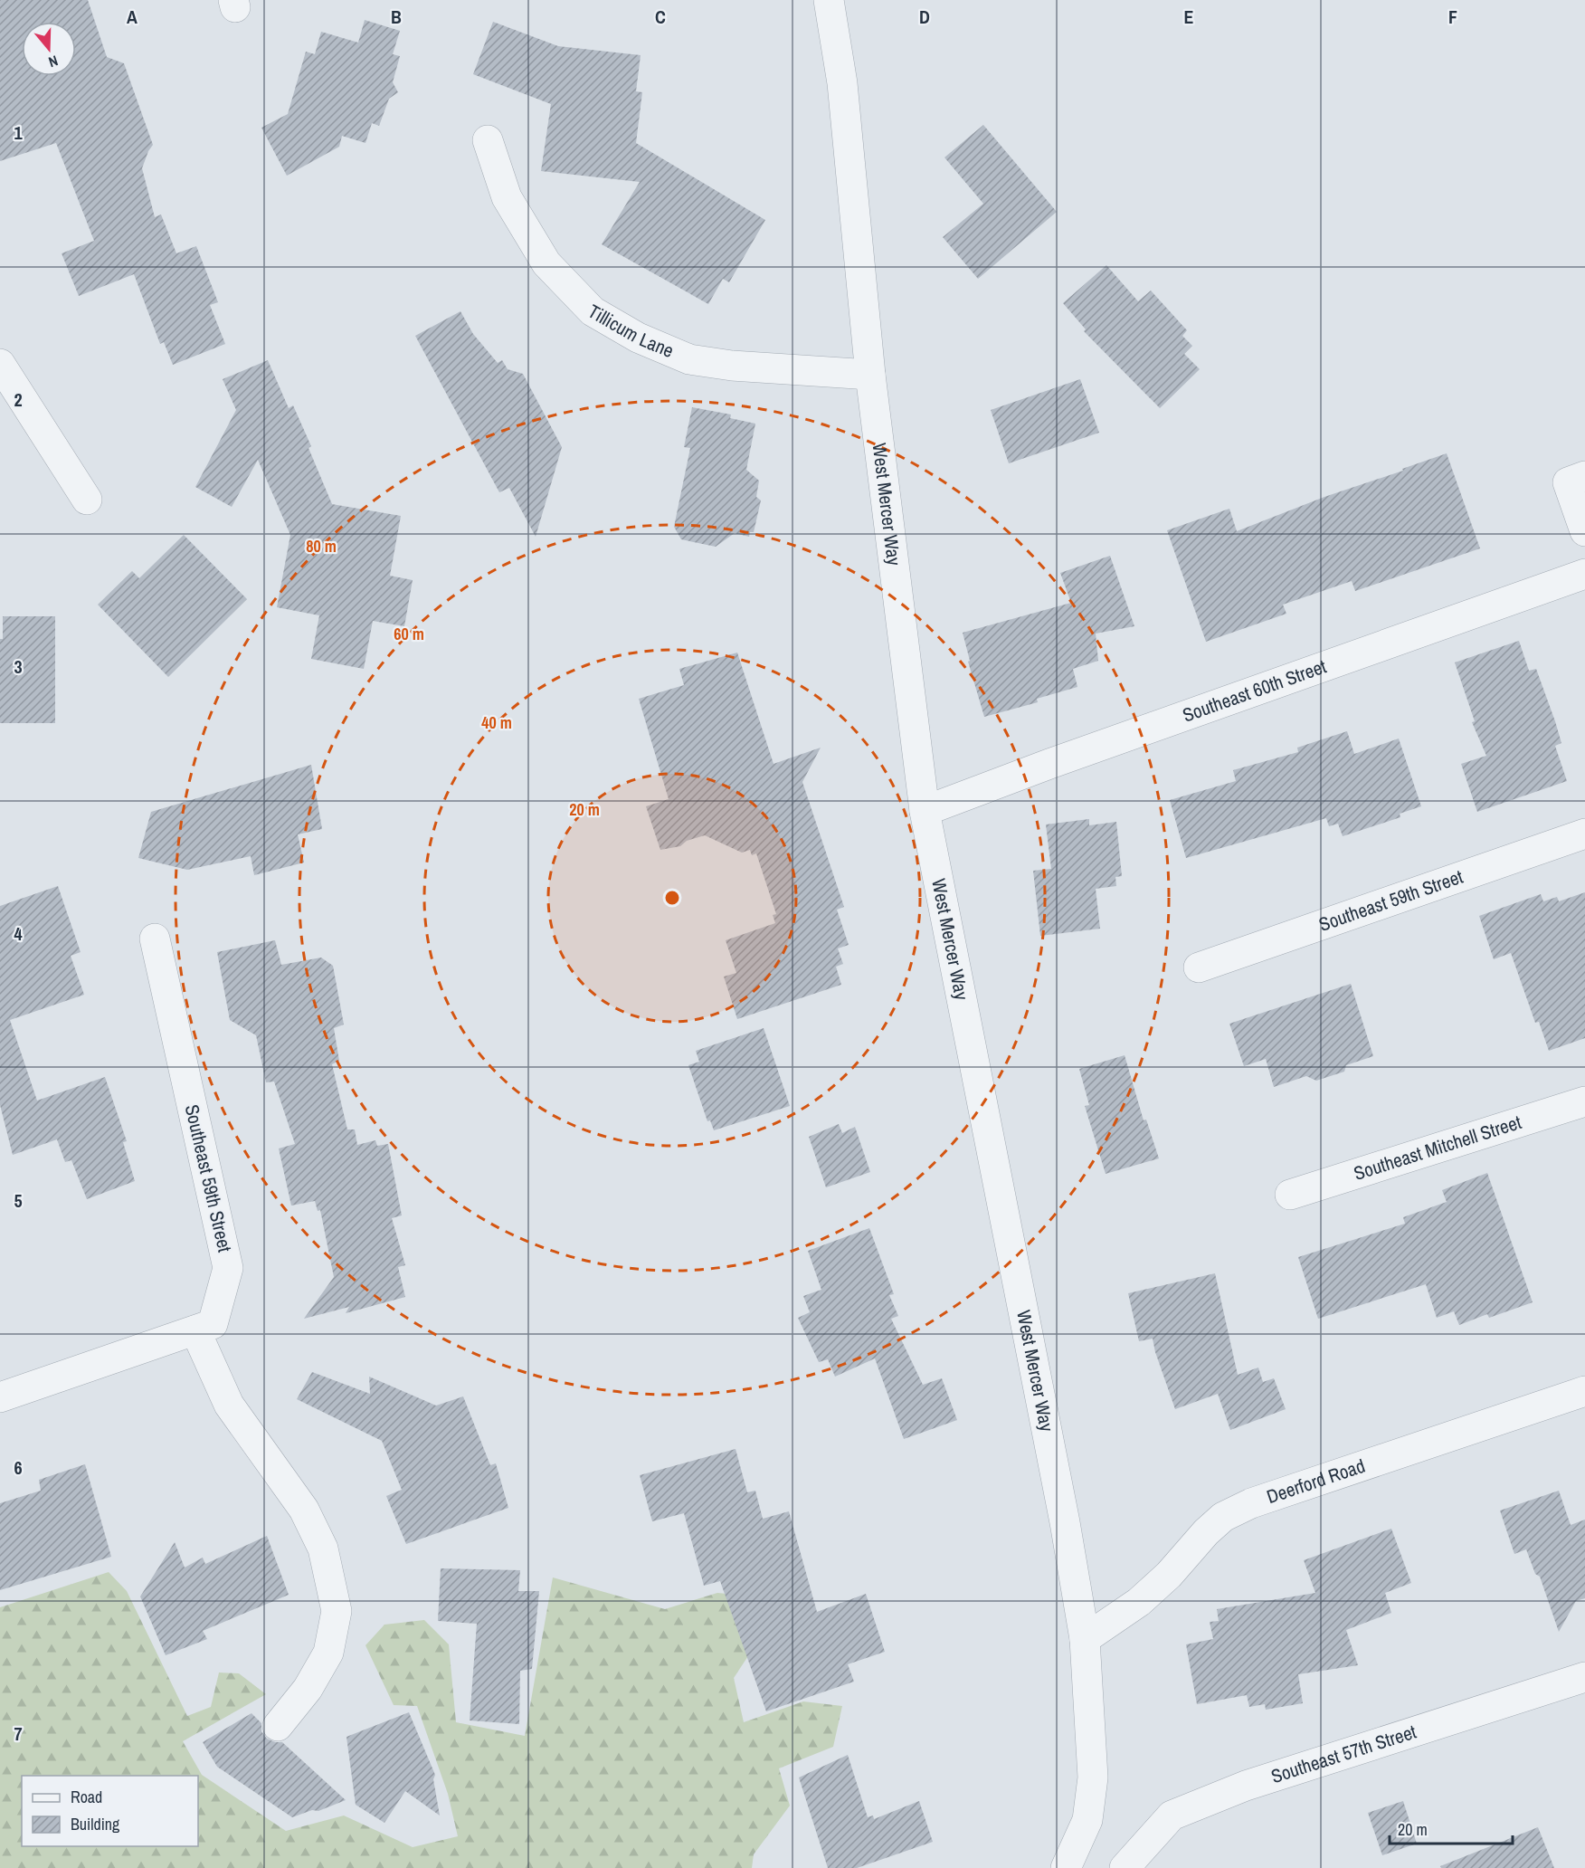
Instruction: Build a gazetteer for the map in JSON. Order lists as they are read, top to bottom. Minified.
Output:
{"streets":{"street":["Tillicum Lane","West Mercer Way","Southeast 60th Street","Southeast 59th Street","Southeast Mitchell Street","Deerford Road","Southeast 57th Street"]},"crossings":[["Tillicum Lane","West Mercer Way"],["West Mercer Way","Southeast 60th Street"],["West Mercer Way","Deerford Road"]],"legend":["Road","Building"],"scale_bar":"20 m","north":"bottom","grid":{"columns":["A","B","C","D","E","F"],"rows":["1","2","3","4","5","6","7"]},"rings":["80 m","60 m","40 m","20 m"]}
